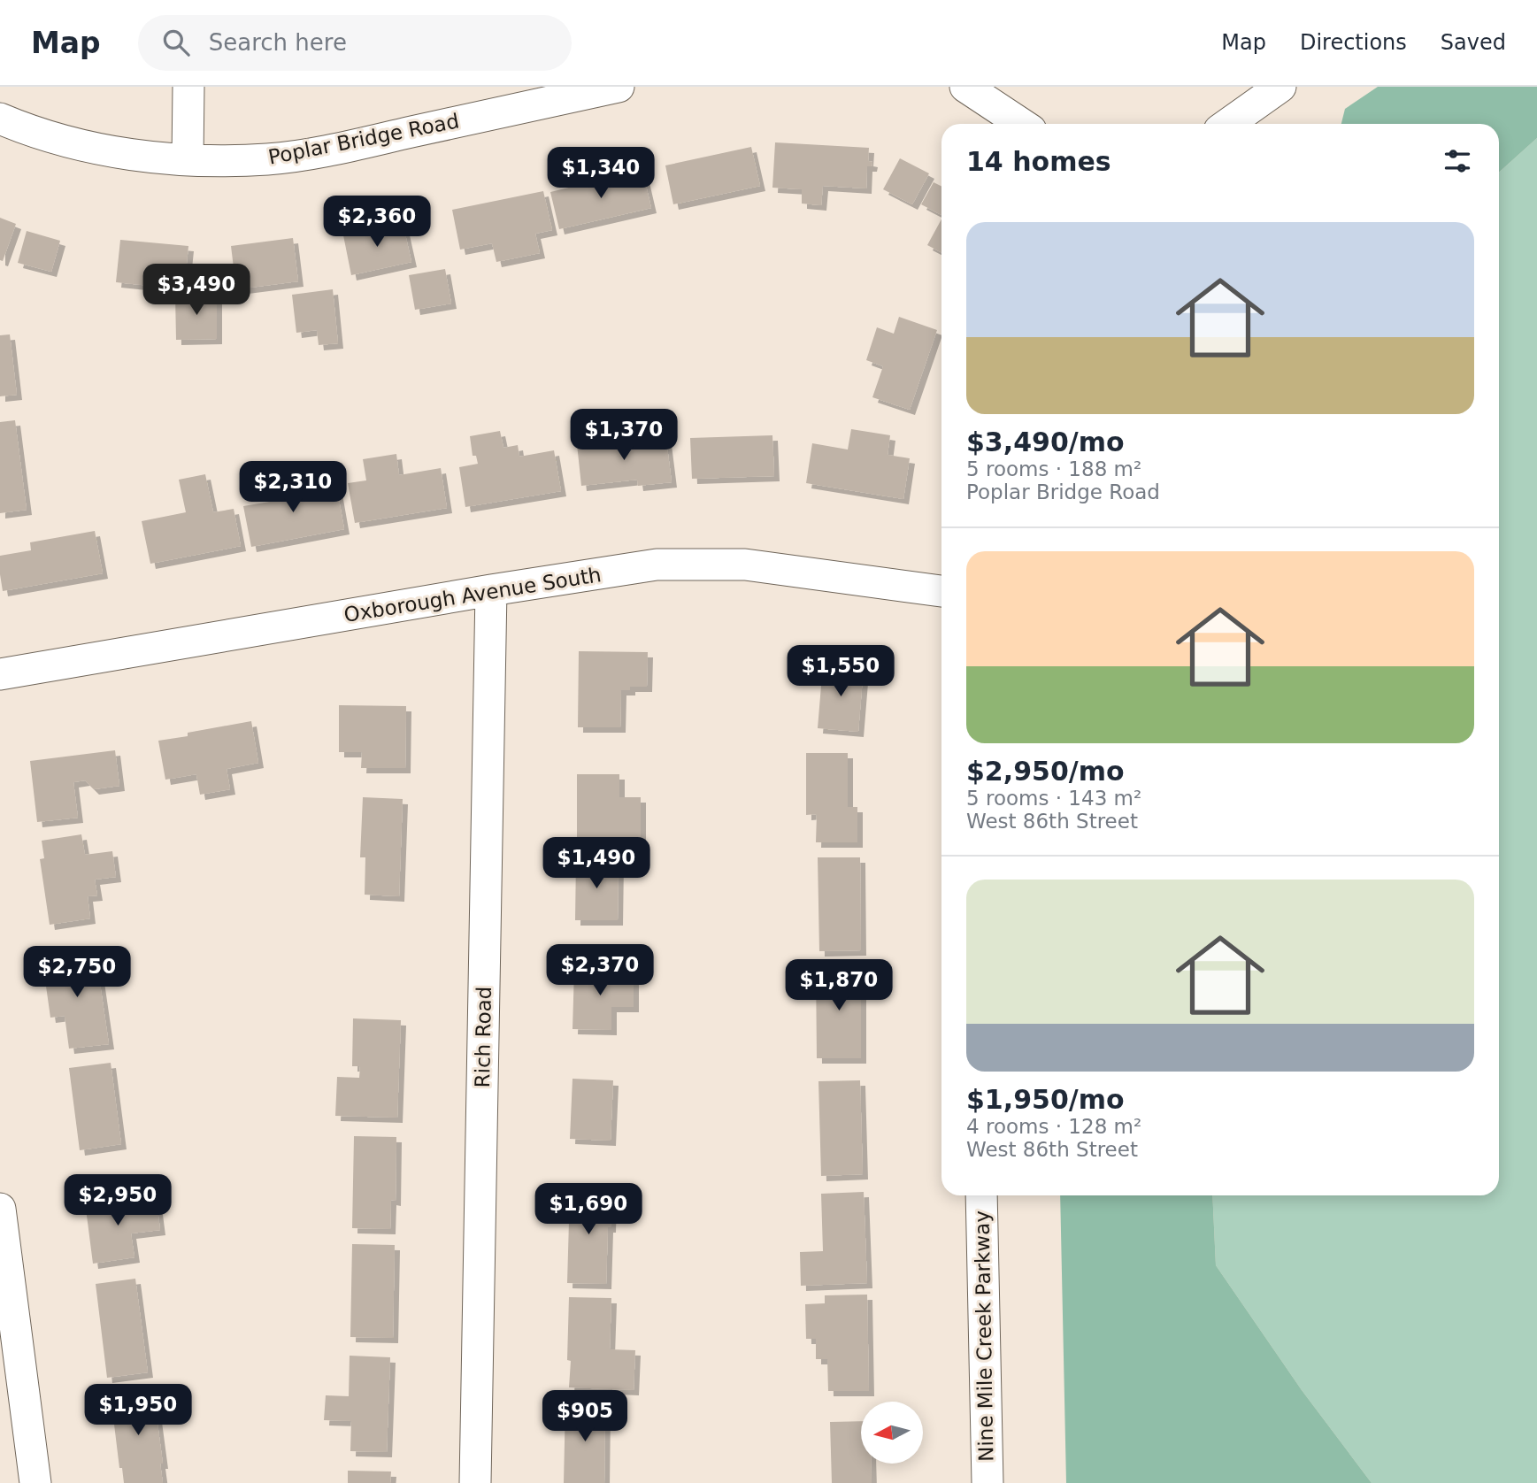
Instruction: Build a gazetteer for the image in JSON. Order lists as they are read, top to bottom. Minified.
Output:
{"streets":{"street":["Poplar Bridge Road","Oxborough Avenue South","Rich Road","Nine Mile Creek Parkway"]},"crossings":[["Oxborough Avenue South","Rich Road"]],"north":"left","page":{"header":"Map","search":"Search here","nav":["Map","Directions","Saved"],"heading":"14 homes","price":["$1,340","$2,360","$3,490","$1,370","$2,310","$1,550","$1,490","$2,370","$2,750","$1,870","$2,950","$1,690","$1,950","$905"],"list":[{"name":"$3,490/mo","note":"5 rooms · 188 m² · Poplar Bridge Road"},{"name":"$2,950/mo","note":"5 rooms · 143 m² · West 86th Street"},{"name":"$1,950/mo","note":"4 rooms · 128 m² · West 86th Street"}]}}
